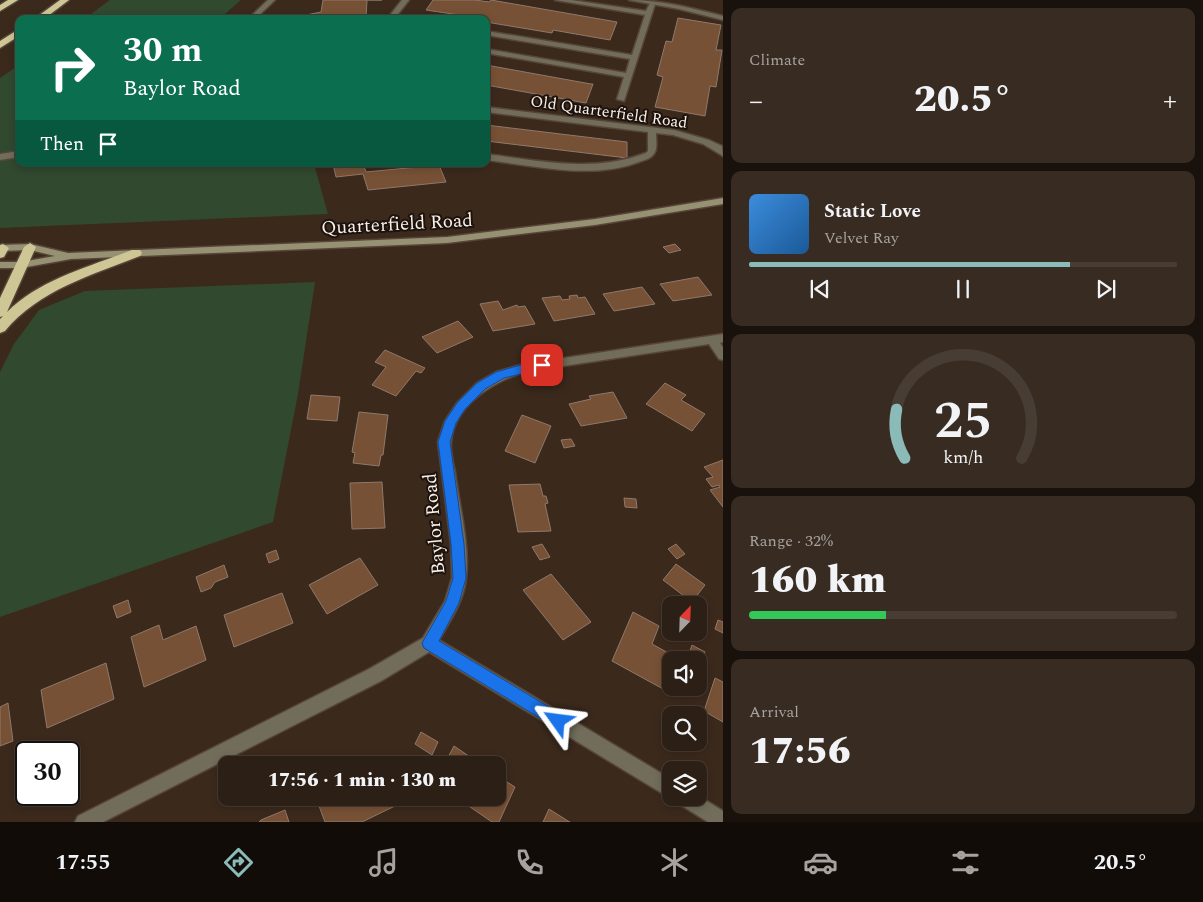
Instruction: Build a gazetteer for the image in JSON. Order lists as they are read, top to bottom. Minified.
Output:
{"streets":{"main road":["Quarterfield Road"],"street":["Old Quarterfield Road","Baylor Road"]},"north":"top right","page":{"tile":["Climate",["Range · 32%","160 km"],["Arrival","17:56"]],"turn":["30 m","Baylor Road"],"heat":["−","20.5°","+"],"then":"Then","song":["Static Love","Velvet Ray"],"limit":"30","trip":"17:56 · 1 min · 130 m","tabs":["17:55","20.5°"],"gauge":["25","km/h"]}}
